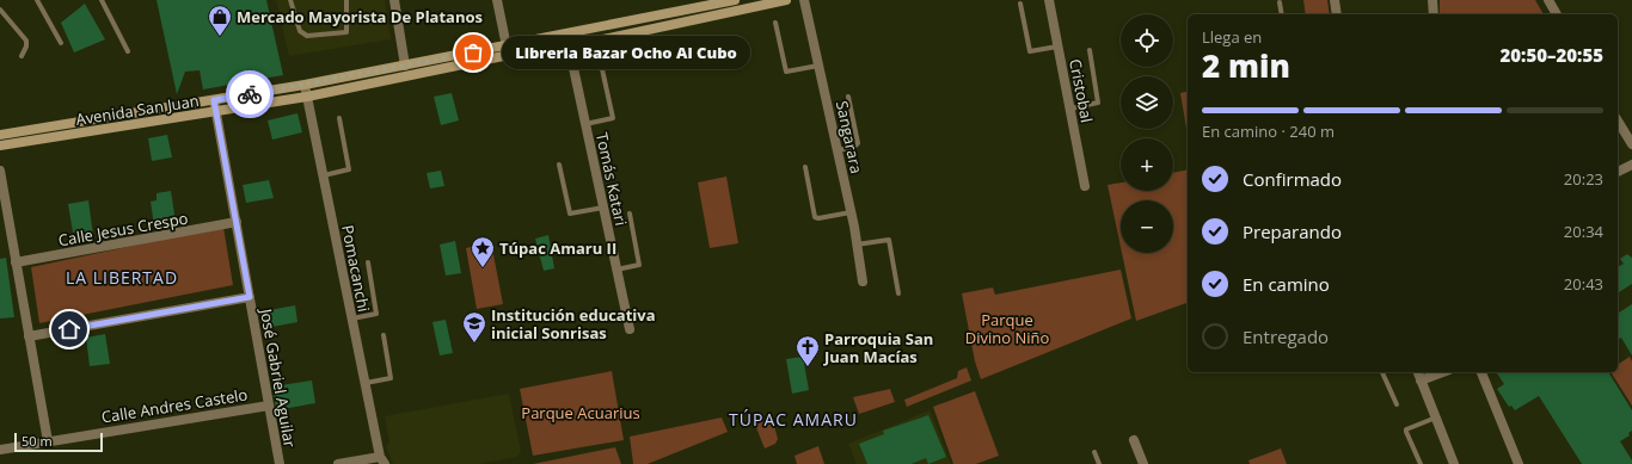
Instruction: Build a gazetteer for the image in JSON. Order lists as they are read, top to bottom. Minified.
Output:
{"streets":{"street":["Cristobal","Avenida San Juan","Sangarara","Tomás Katari","Calle Jesus Crespo","Pomacanchi","José Gabriel Aguilar","Calle Andres Castelo"]},"crossings":[["Avenida San Juan","Tomás Katari"],["Avenida San Juan","Pomacanchi"],["Avenida San Juan","José Gabriel Aguilar"],["Calle Jesus Crespo","José Gabriel Aguilar"],["José Gabriel Aguilar","Calle Andres Castelo"]],"districts":["LA LIBERTAD","TÚPAC AMARU"],"parks":["Parque Divino Niño","Parque Acuarius"],"places":{"shop":["Mercado Mayorista De Platanos"],"other":["Libreria Bazar Ocho Al Cubo"],"place":["Túpac Amaru II"],"school or university":["Institución educativa inicial Sonrisas"],"church":["Parroquia San Juan Macías"]},"scale_bar":"50 m","page":{"map_buttons":["+","−"],"heading":["2 min","Llega en","20:50–20:55"],"bubble":"Libreria Bazar Ocho Al Cubo","bar":"En camino · 240 m","list":[["Confirmado","20:23"],["Preparando","20:34"],["En camino","20:43"],"Entregado"],"scale":"50 m"}}
